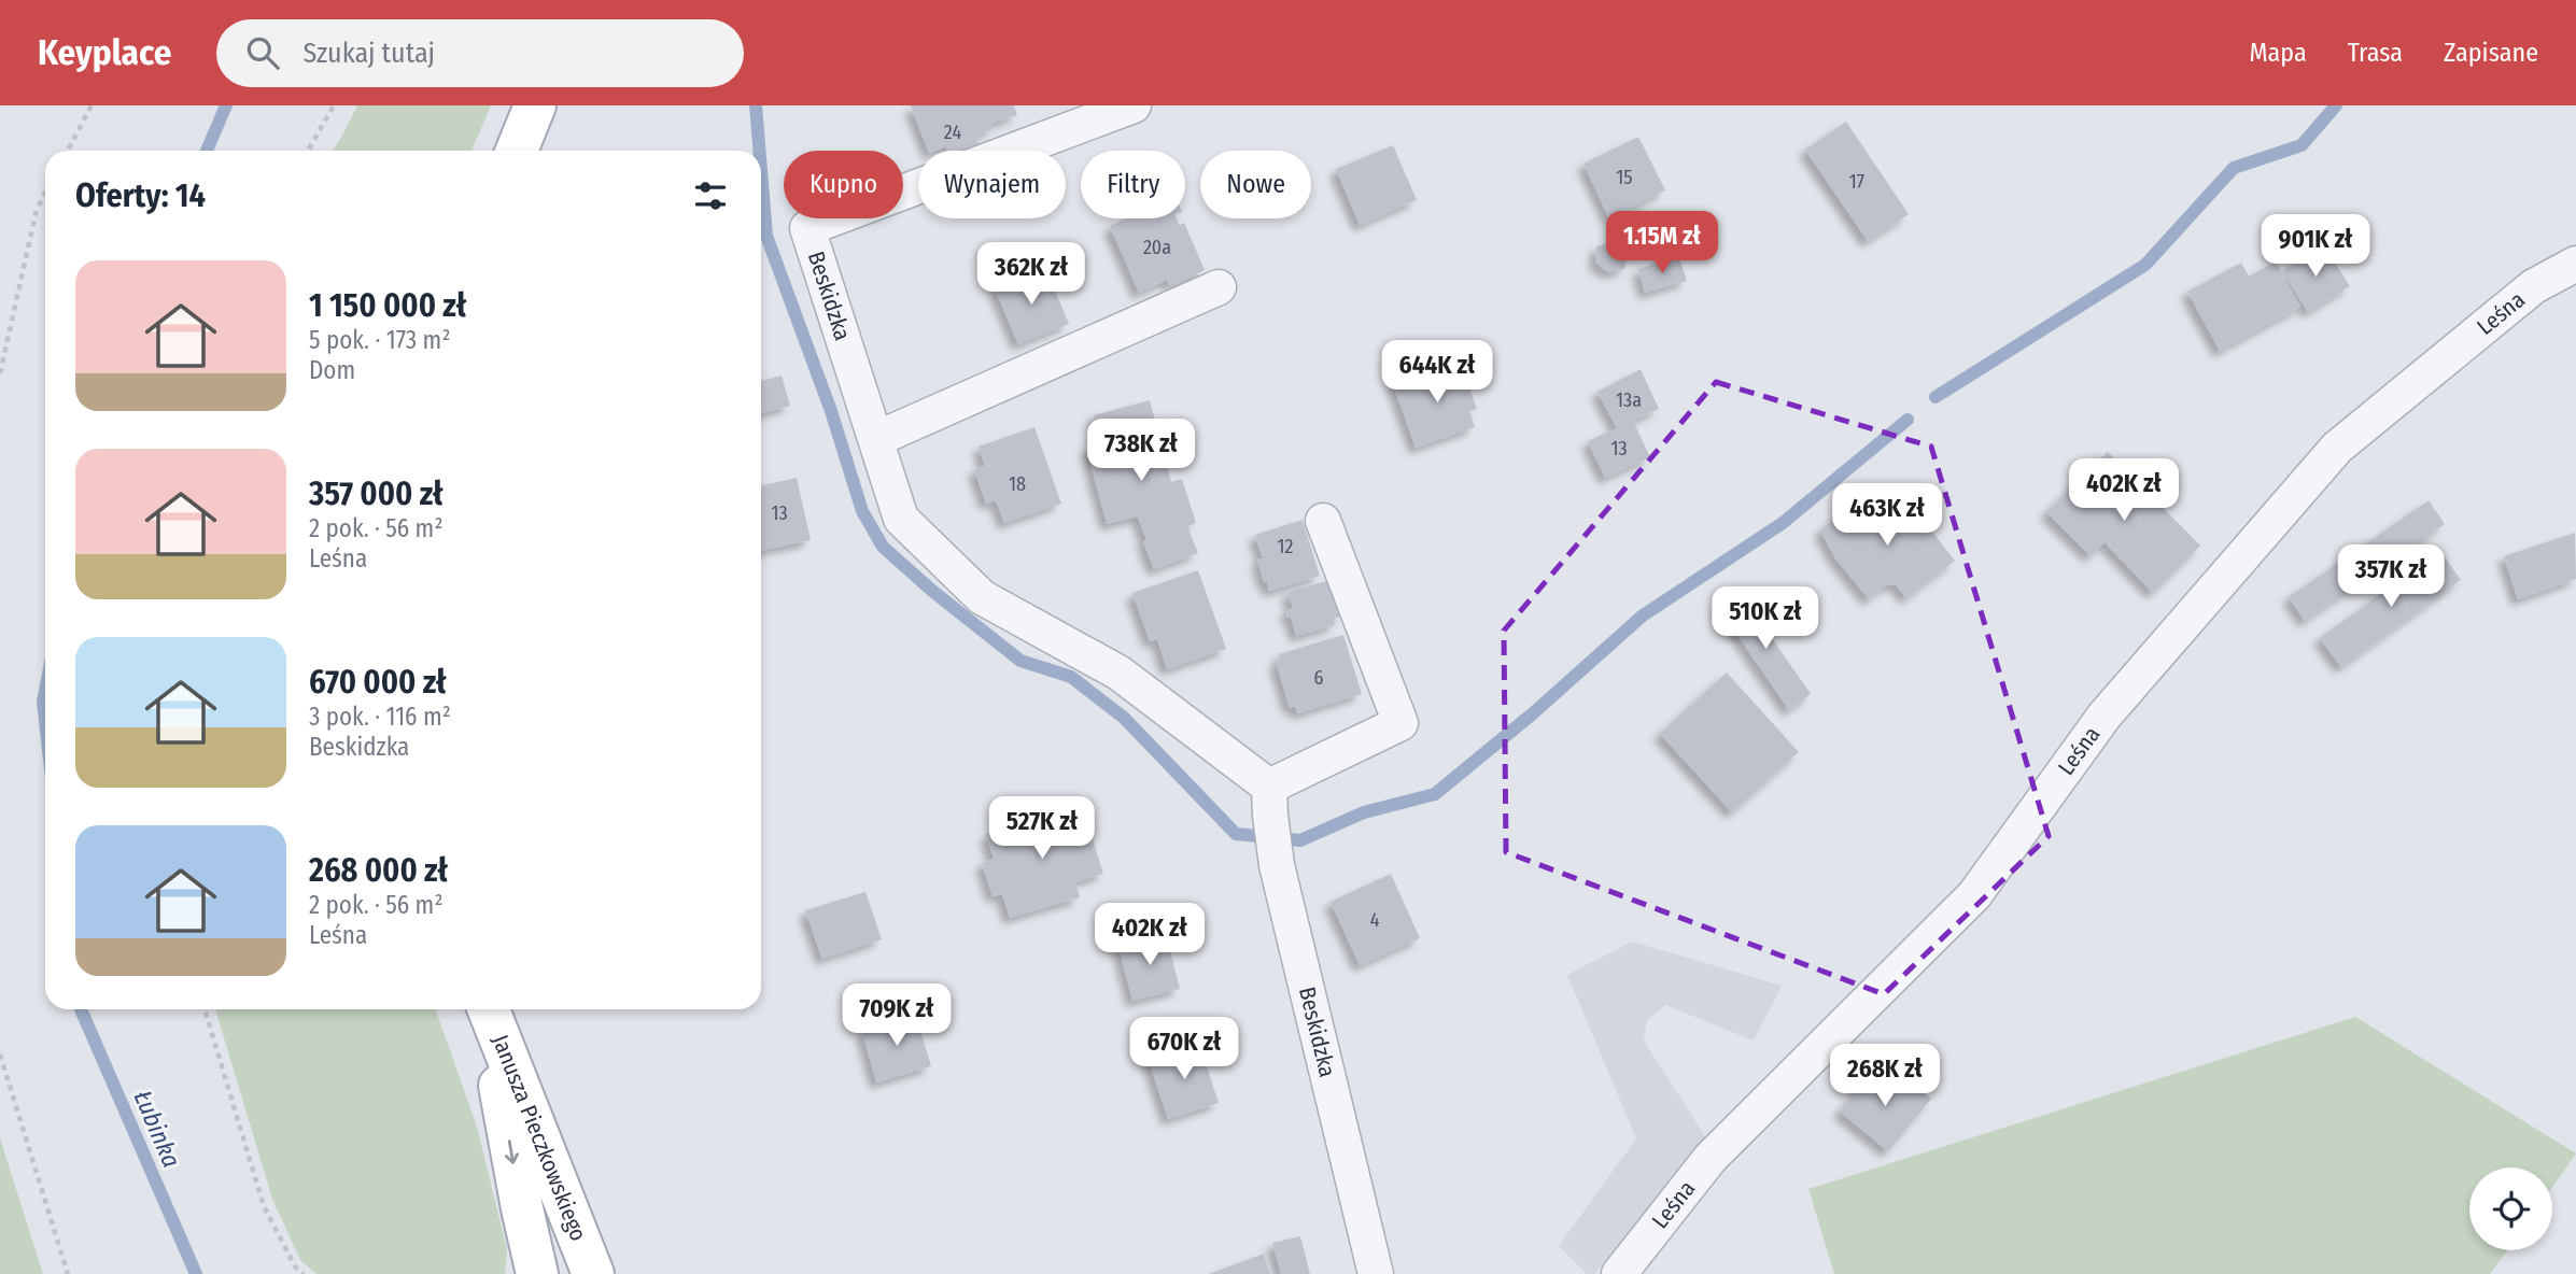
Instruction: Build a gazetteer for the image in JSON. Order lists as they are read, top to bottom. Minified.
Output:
{"streets":{"main road":["Janusza Pieczkowskiego"],"street":["Beskidzka","Leśna"]},"water":["Łubinka"],"house_numbers":["24","15","17","20a","13a","13","18","13","12","6","4"],"page":{"header":"Keyplace","search":"Szukaj tutaj","nav":["Mapa","Trasa","Zapisane"],"chip":["Kupno","Wynajem","Filtry","Nowe"],"heading":"Oferty: 14","price":["1.15M zł","901K zł","362K zł","644K zł","738K zł","402K zł","463K zł","357K zł","510K zł","527K zł","402K zł","709K zł","670K zł","268K zł"],"list":[{"name":"1 150 000 zł","note":"5 pok. · 173 m² · Dom"},{"name":"357 000 zł","note":"2 pok. · 56 m² · Leśna"},{"name":"670 000 zł","note":"3 pok. · 116 m² · Beskidzka"},{"name":"268 000 zł","note":"2 pok. · 56 m² · Leśna"}]}}
